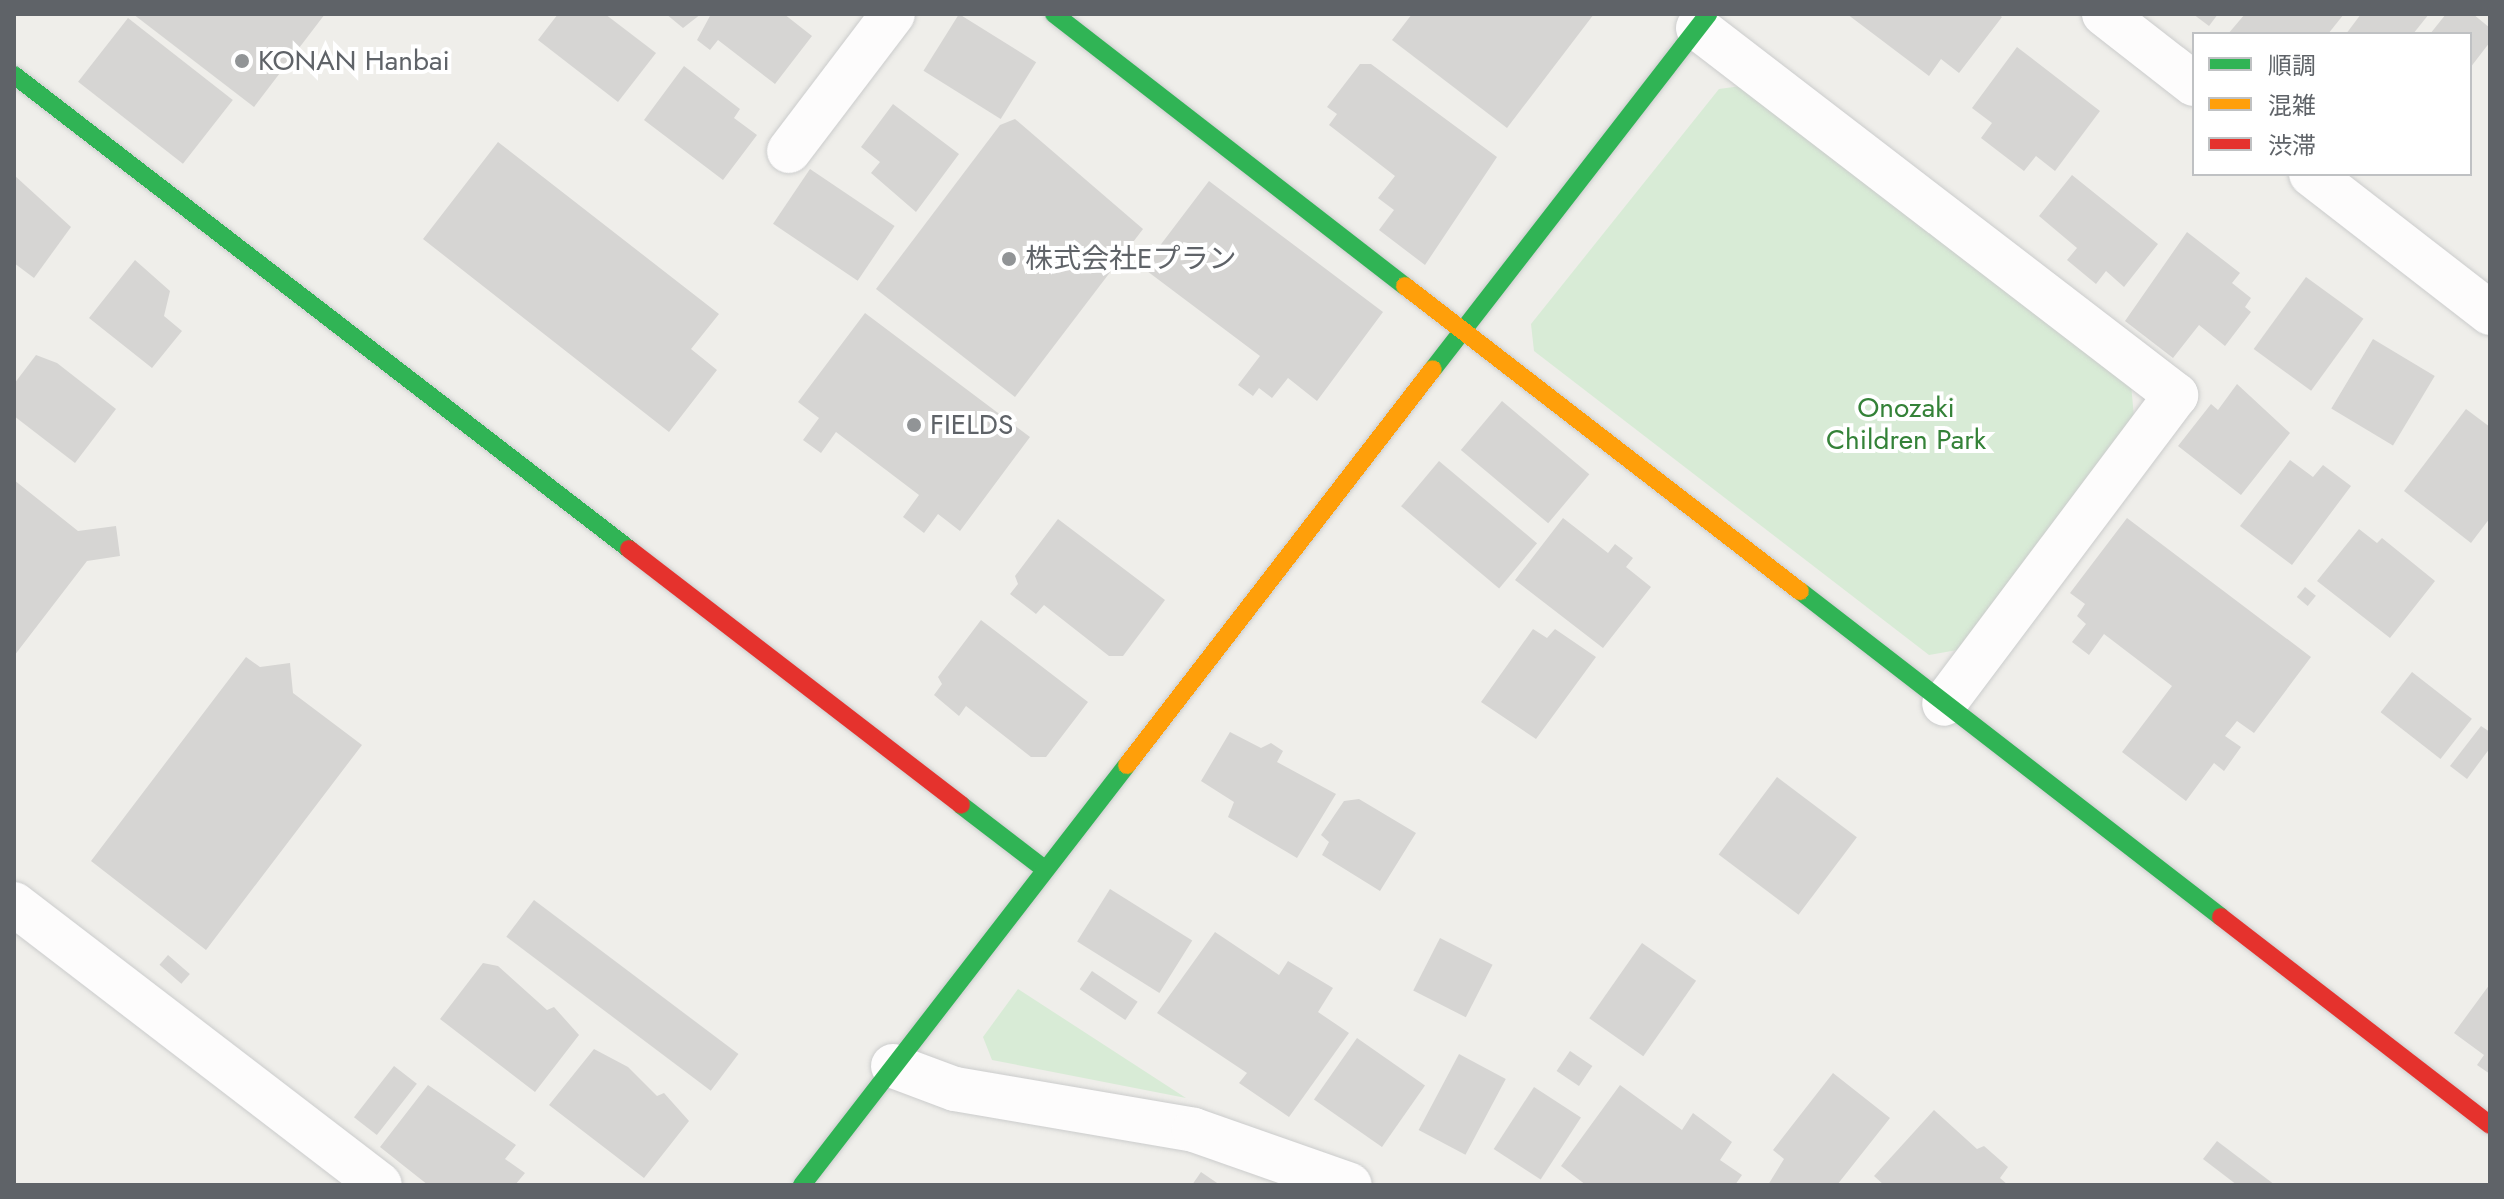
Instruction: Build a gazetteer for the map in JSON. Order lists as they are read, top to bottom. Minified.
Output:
{"parks":["Onozaki Children Park"],"places":["KONAN Hanbai","株式会社Eプラン","FIELDS"],"legend":["順調","混雑","渋滞"]}
